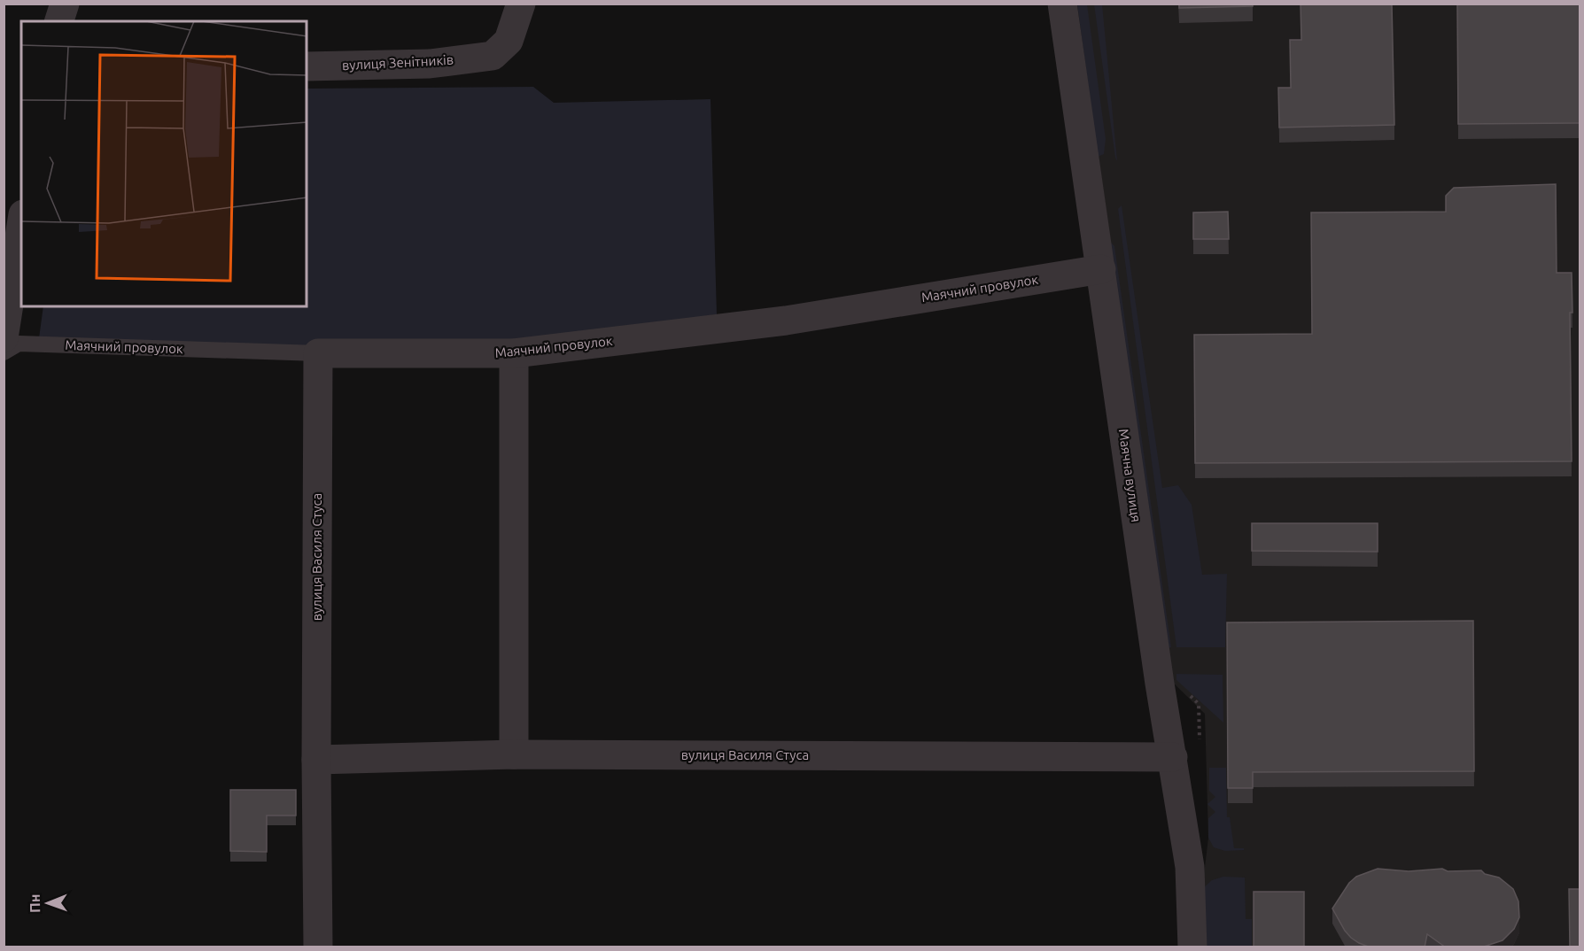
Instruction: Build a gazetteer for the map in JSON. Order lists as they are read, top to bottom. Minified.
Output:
{"streets":{"street":["вулиця Зенітників","Маячний провулок","Маячна вулиця","вулиця Василя Стуса"]},"crossings":[["Маячний провулок","Маячна вулиця"],["Маячний провулок","вулиця Василя Стуса"],["Маячна вулиця","вулиця Василя Стуса"]],"north":"left"}
